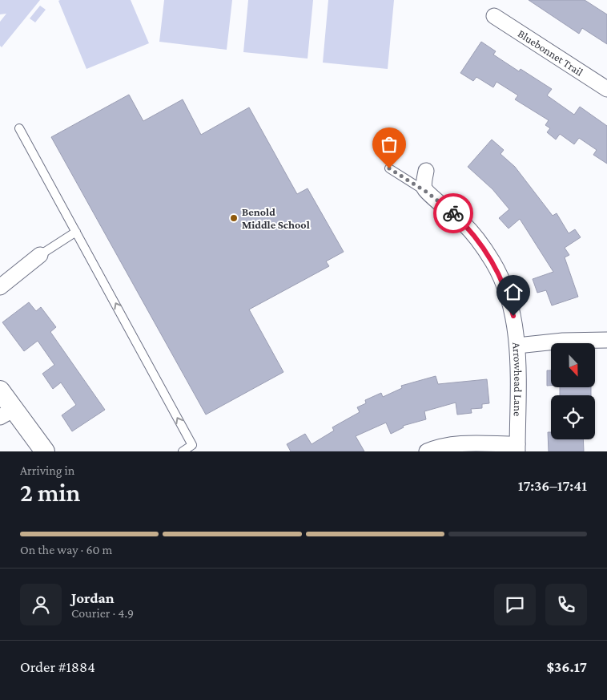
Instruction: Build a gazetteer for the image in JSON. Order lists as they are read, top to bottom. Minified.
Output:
{"streets":{"street":["Bluebonnet Trail","Arrowhead Lane"]},"places":["Benold Middle School"],"north":"bottom","page":{"heading":["2 min","Arriving in","17:36–17:41"],"panel":["Jordan","Courier · 4.9","Order #1884","$36.17"],"bar":"On the way · 60 m"}}
